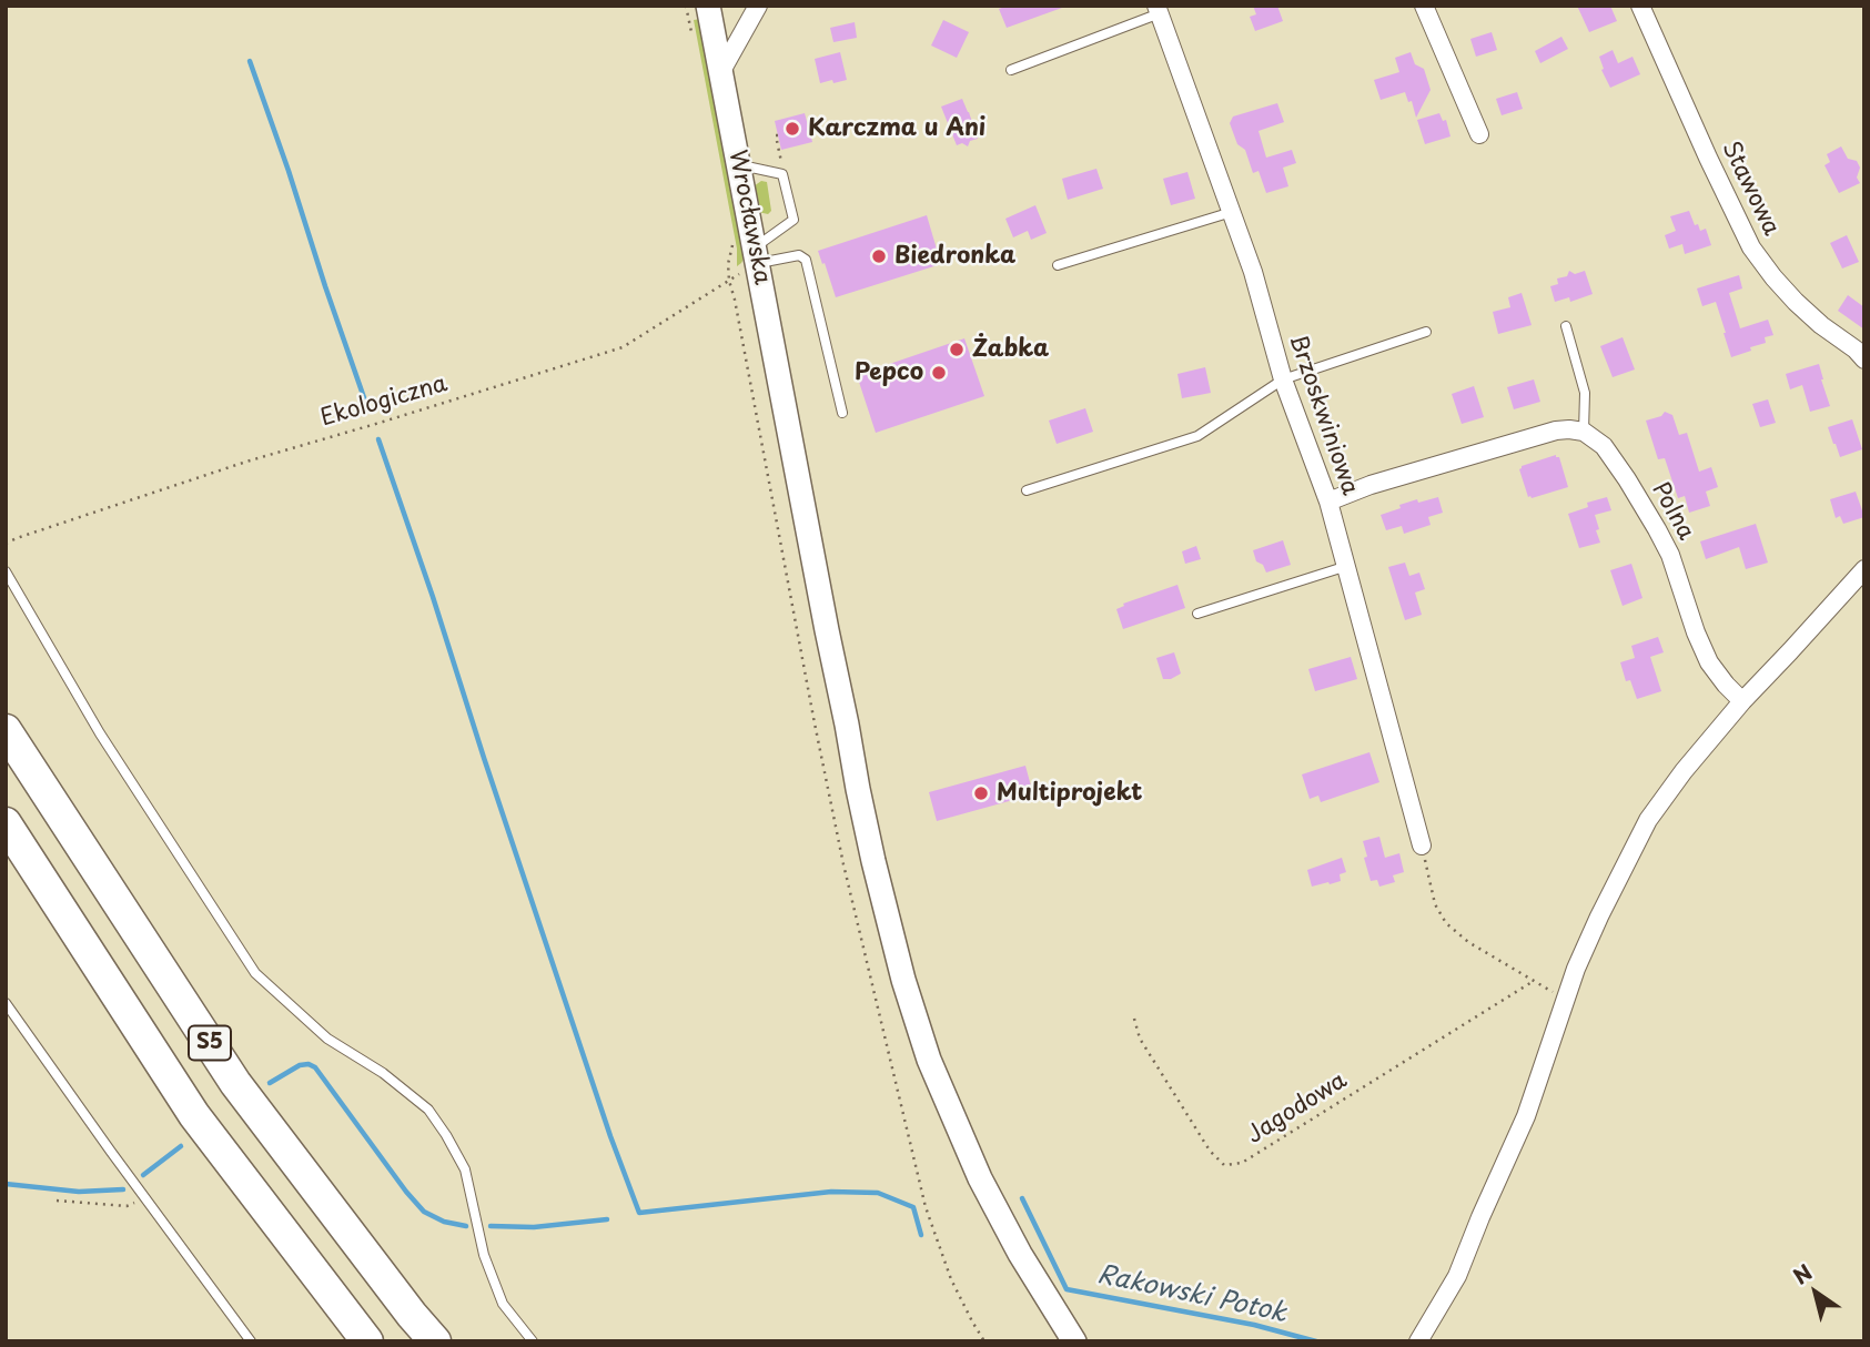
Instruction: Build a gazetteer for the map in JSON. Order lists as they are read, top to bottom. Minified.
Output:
{"streets":{"highway":["S5"],"main road":["Wrocławska"],"street":["Stawowa","Brzoskwiniowa","Polna"],"path":["Ekologiczna","Jagodowa"]},"crossings":[["Wrocławska","Ekologiczna"]],"water":["Rakowski Potok"],"places":["Karczma u Ani","Biedronka","Żabka","Pepco","Multiprojekt"],"north":"top left"}
